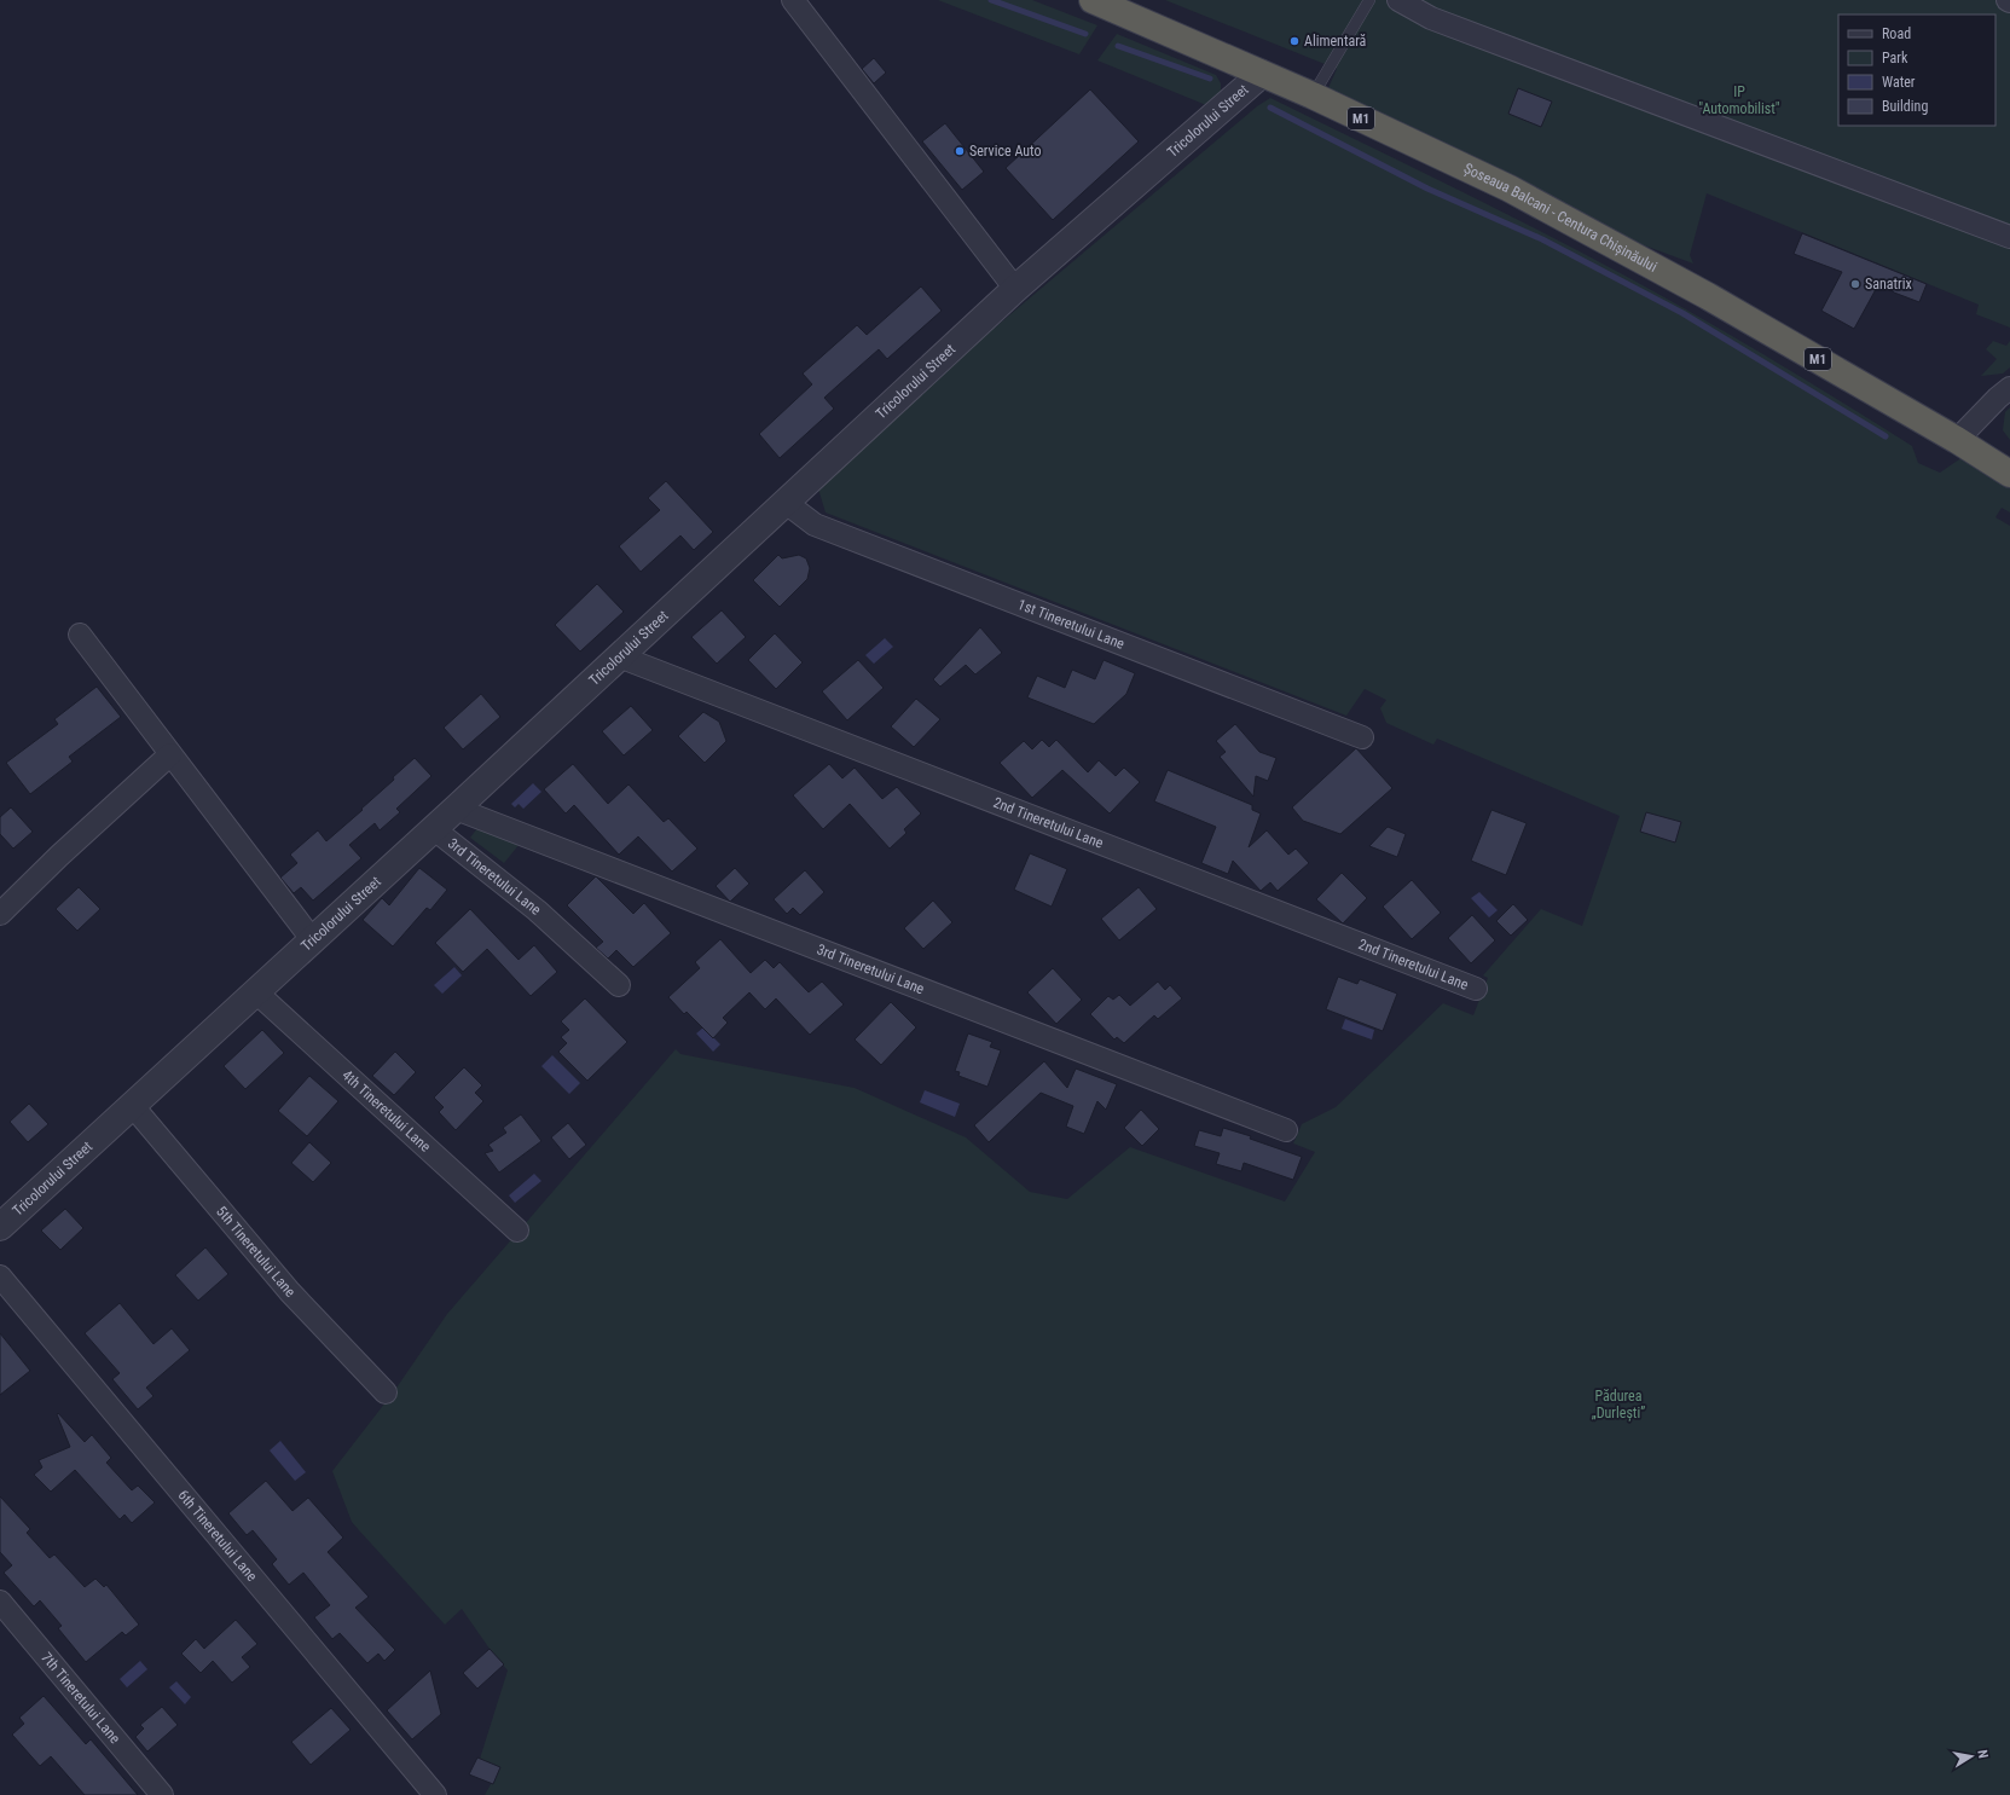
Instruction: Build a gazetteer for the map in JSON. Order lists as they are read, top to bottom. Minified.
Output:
{"streets":{"highway":["M1","Șoseaua Balcani - Centura Chișinăului"],"street":["Tricolorului Street","1st Tineretului Lane","2nd Tineretului Lane","3rd Tineretului Lane","4th Tineretului Lane","5th Tineretului Lane","6th Tineretului Lane","7th Tineretului Lane"]},"crossings":[["Tricolorului Street","Șoseaua Balcani - Centura Chișinăului"],["Tricolorului Street","1st Tineretului Lane"],["Tricolorului Street","2nd Tineretului Lane"],["Tricolorului Street","3rd Tineretului Lane"],["Tricolorului Street","4th Tineretului Lane"],["Tricolorului Street","5th Tineretului Lane"]],"parks":["IP \"Automobilist\"","Pădurea „Durlești”"],"places":["Alimentară","Service Auto","Sanatrix"],"legend":["Road","Park","Water","Building"],"north":"right"}
